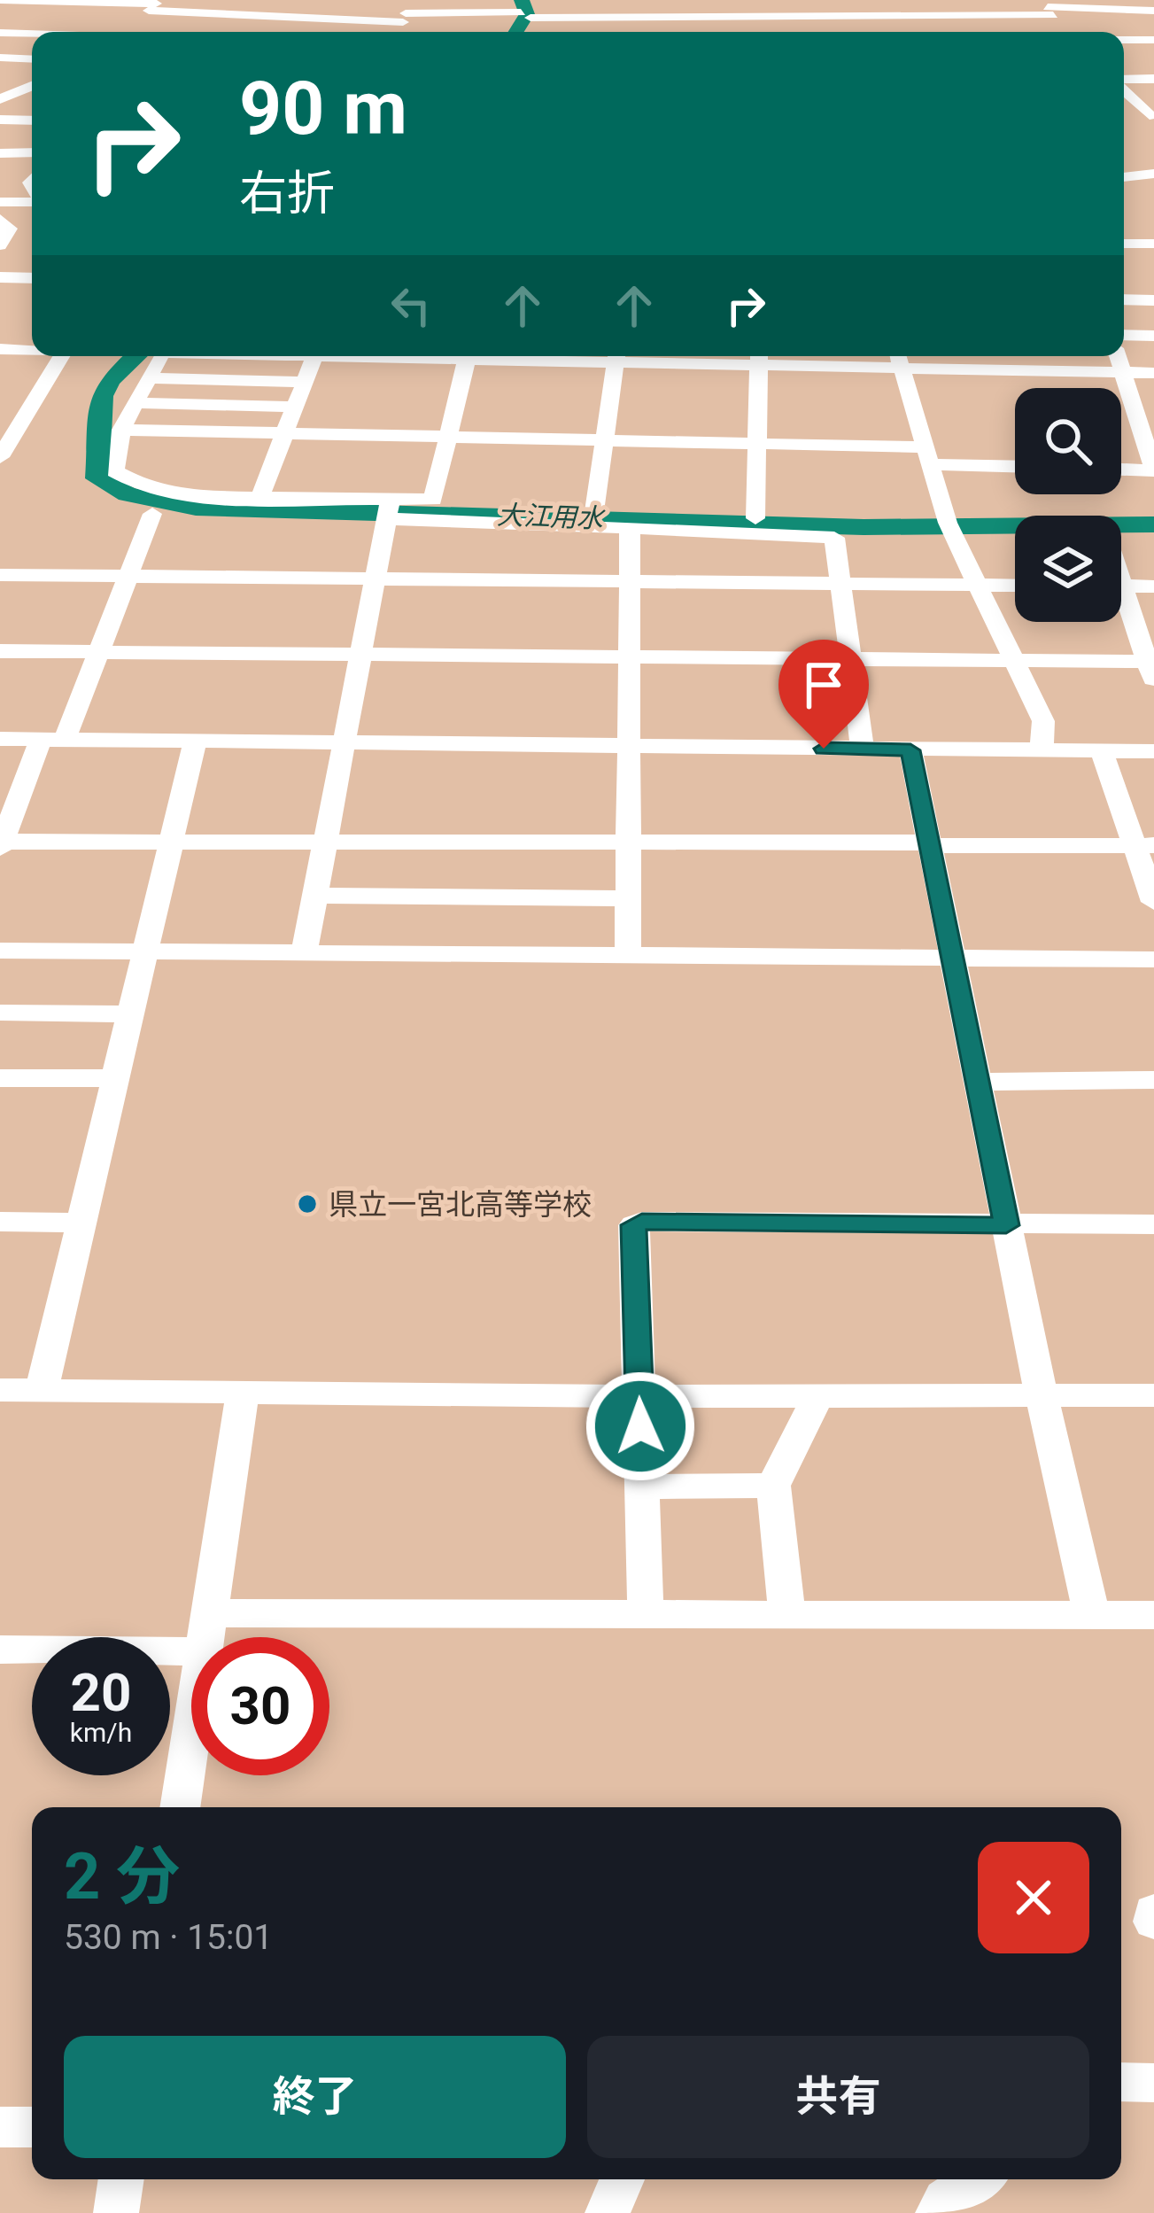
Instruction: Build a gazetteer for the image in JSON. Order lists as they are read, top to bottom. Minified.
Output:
{"water":["大江用水"],"places":["県立一宮北高等学校"],"page":{"turn":["90 m","右折"],"speed":"20 km/h","limit":"30","heading":["2 分","530 m · 15:01"],"buttons":["終了","共有"]}}
